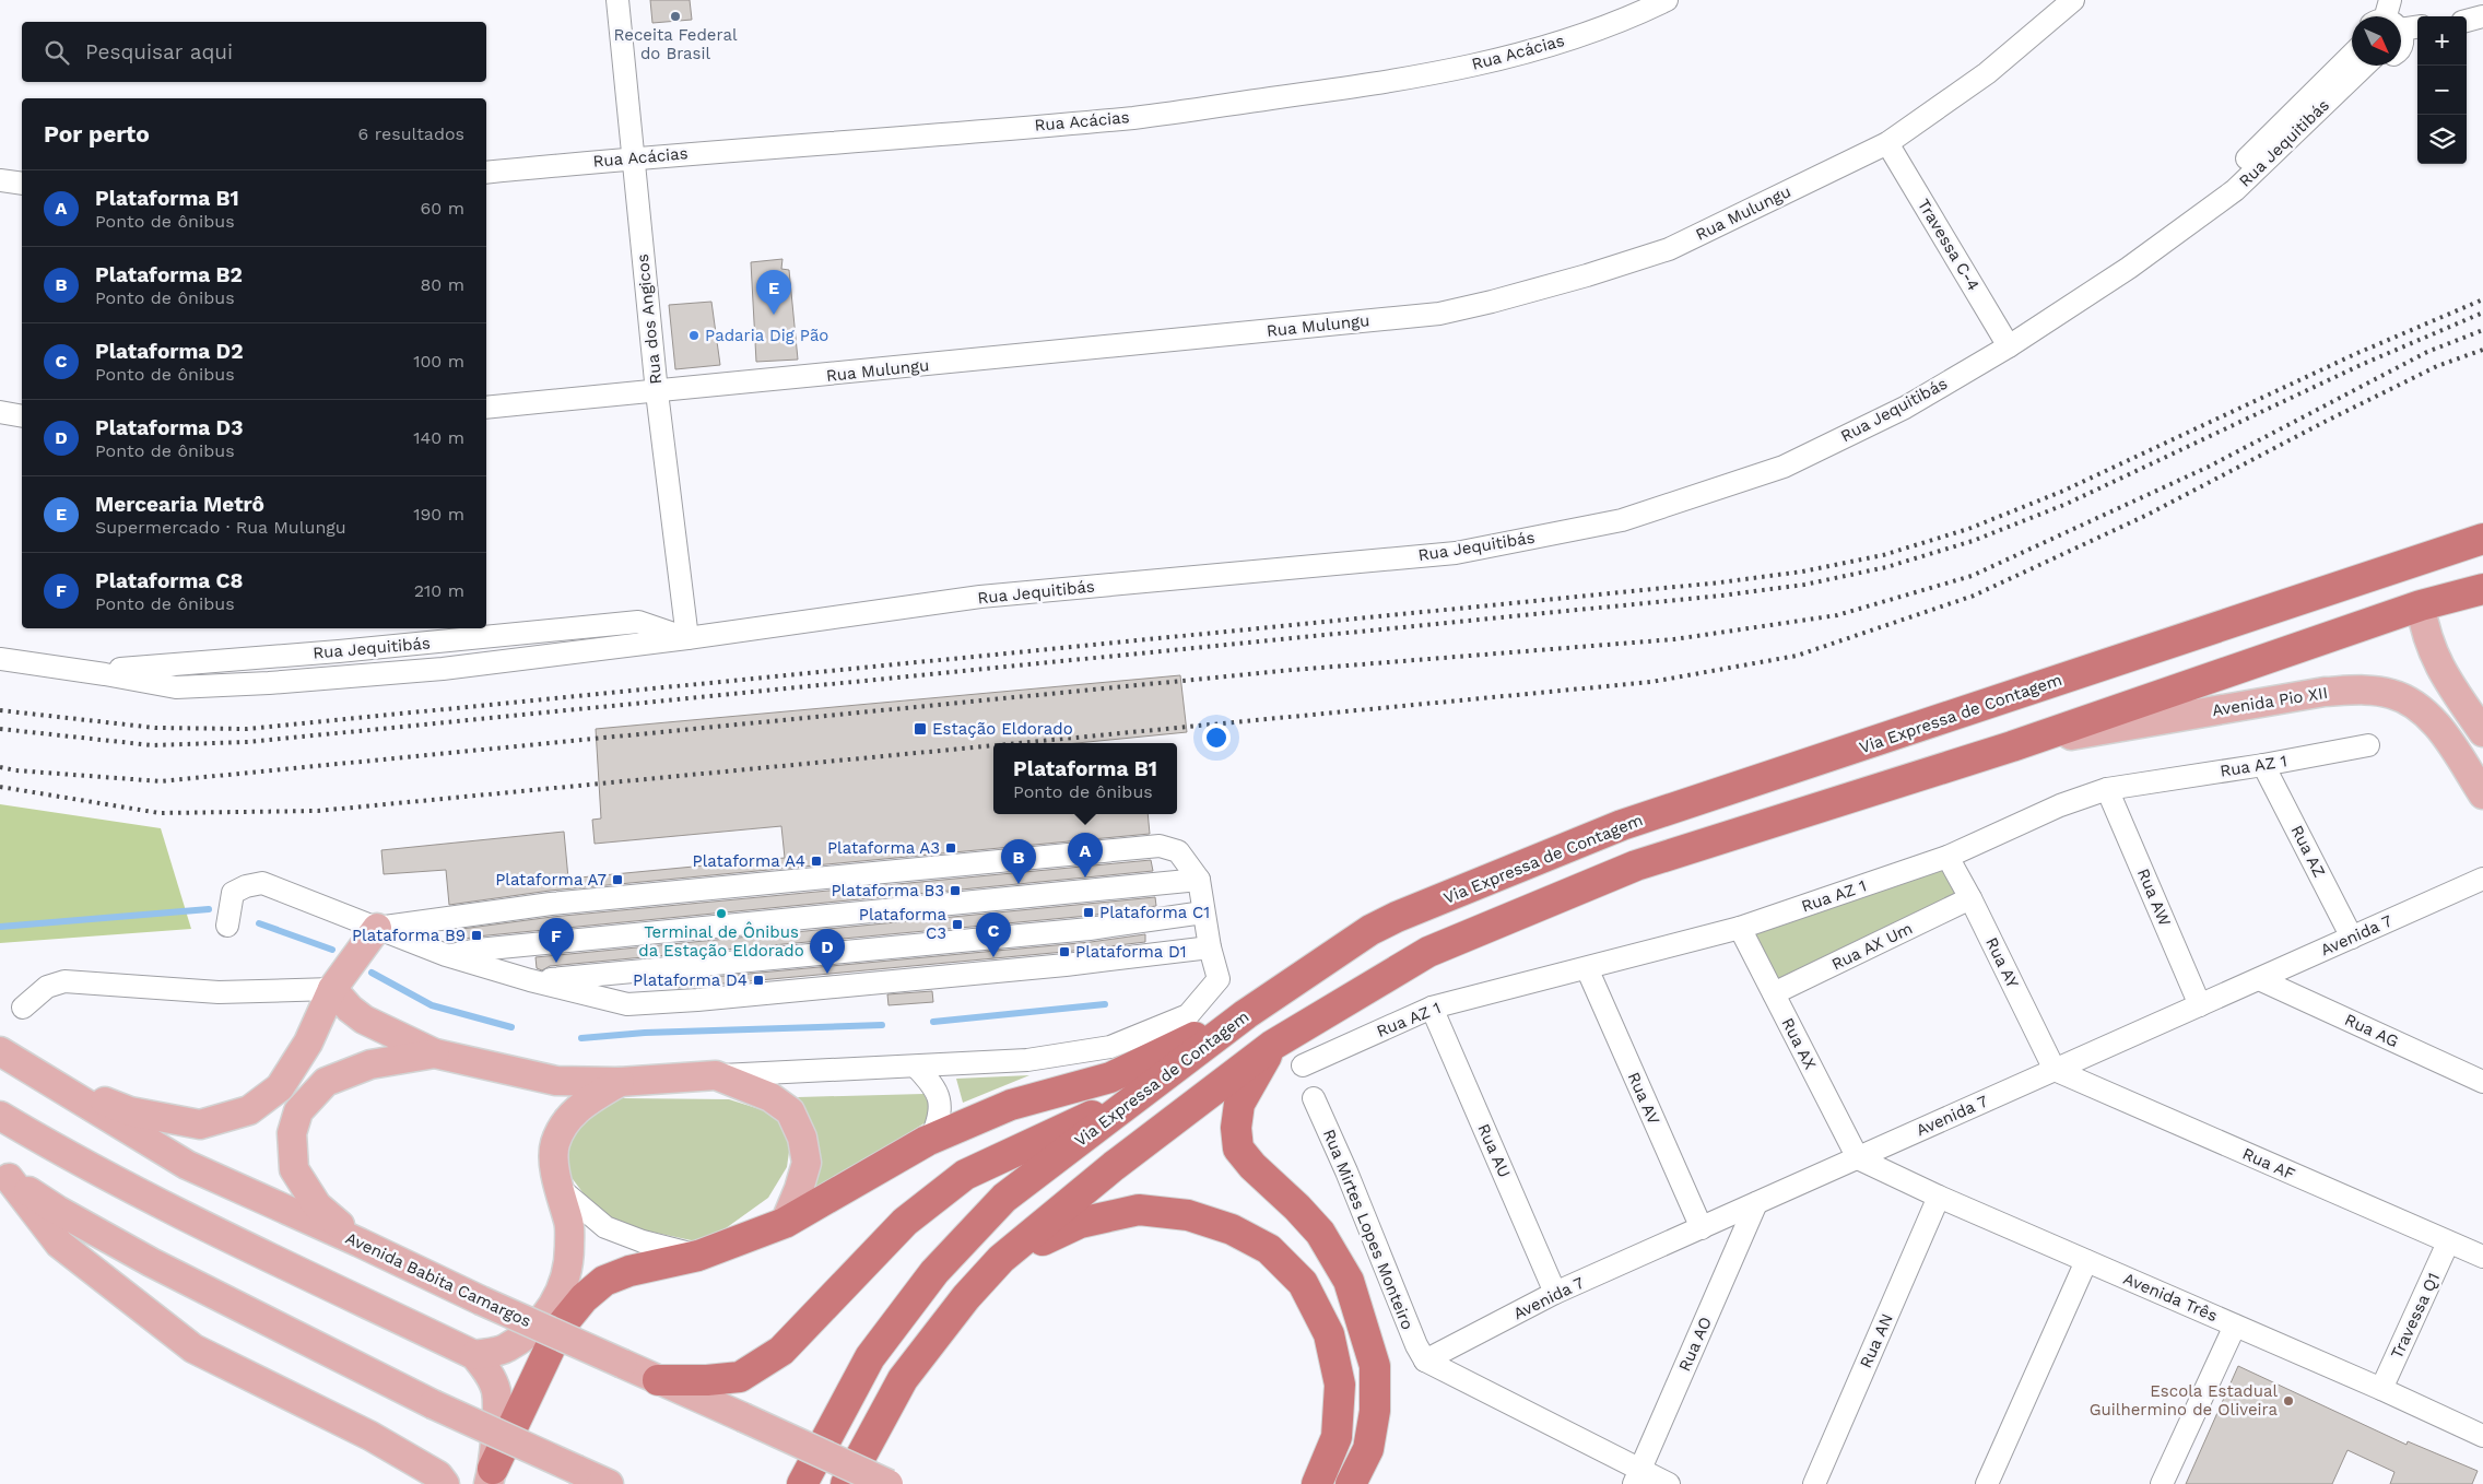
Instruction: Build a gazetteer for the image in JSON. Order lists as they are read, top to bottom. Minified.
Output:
{"streets":{"highway":["Via Expressa de Contagem"],"main road":["Avenida Pio XII","Avenida Babita Camargos"],"street":["Rua Acácias","Rua Jequitibás","Rua Mulungu","Travessa C-4","Rua dos Angicos","Rua AZ 1","Rua AZ","Rua AW","Avenida 7","Rua AX Um","Rua AY","Rua AG","Rua AX","Rua AV","Rua AU","Rua AF","Rua Mirtes Lopes Monteiro","Avenida Três","Travessa Q1","Rua AN","Rua AO"]},"crossings":[["Rua Acácias","Rua dos Angicos"],["Rua Jequitibás","Travessa C-4"],["Rua Jequitibás","Rua dos Angicos"],["Rua Mulungu","Travessa C-4"],["Rua Mulungu","Rua dos Angicos"],["Rua AZ 1","Rua AZ"],["Rua AZ 1","Rua AW"],["Rua AZ 1","Rua AY"],["Rua AZ 1","Rua AX"],["Rua AZ 1","Rua AV"],["Rua AZ 1","Rua AU"],["Rua AZ","Avenida 7"],["Rua AW","Avenida 7"],["Avenida 7","Rua AY"],["Avenida 7","Rua AG"],["Avenida 7","Rua AX"],["Avenida 7","Rua AV"],["Avenida 7","Rua AU"],["Avenida 7","Rua AF"],["Avenida 7","Rua Mirtes Lopes Monteiro"],["Avenida 7","Avenida Três"],["Avenida 7","Rua AO"],["Rua AX Um","Rua AY"],["Rua AX Um","Rua AX"],["Rua AY","Rua AF"],["Rua AX","Avenida Três"],["Rua AF","Travessa Q1"],["Avenida Três","Travessa Q1"],["Avenida Três","Rua AN"]],"places":{"other":["Receita Federal do Brasil","Padaria Dig Pão","Terminal de Ônibus da Estação Eldorado","Escola Estadual Guilhermino de Oliveira"],"transit":["Estação Eldorado","Plataforma A3","Plataforma A4","Plataforma A7","Plataforma B3","Plataforma C1","Plataforma C3","Plataforma B9","Plataforma D1","Plataforma D4"]},"north":"bottom right","page":{"map_buttons":["+","−"],"search":"Pesquisar aqui","heading":["Por perto","6 resultados"],"list":[{"mark":"A","name":"Plataforma B1","note":"Ponto de ônibus","value":"60 m"},{"mark":"B","name":"Plataforma B2","note":"Ponto de ônibus","value":"80 m"},{"mark":"C","name":"Plataforma D2","note":"Ponto de ônibus","value":"100 m"},{"mark":"D","name":"Plataforma D3","note":"Ponto de ônibus","value":"140 m"},{"mark":"E","name":"Mercearia Metrô","note":"Supermercado · Rua Mulungu","value":"190 m"},{"mark":"F","name":"Plataforma C8","note":"Ponto de ônibus","value":"210 m"}],"pins":["E","A","B","C","F","D"],"popup":["Plataforma B1","Ponto de ônibus"]}}
